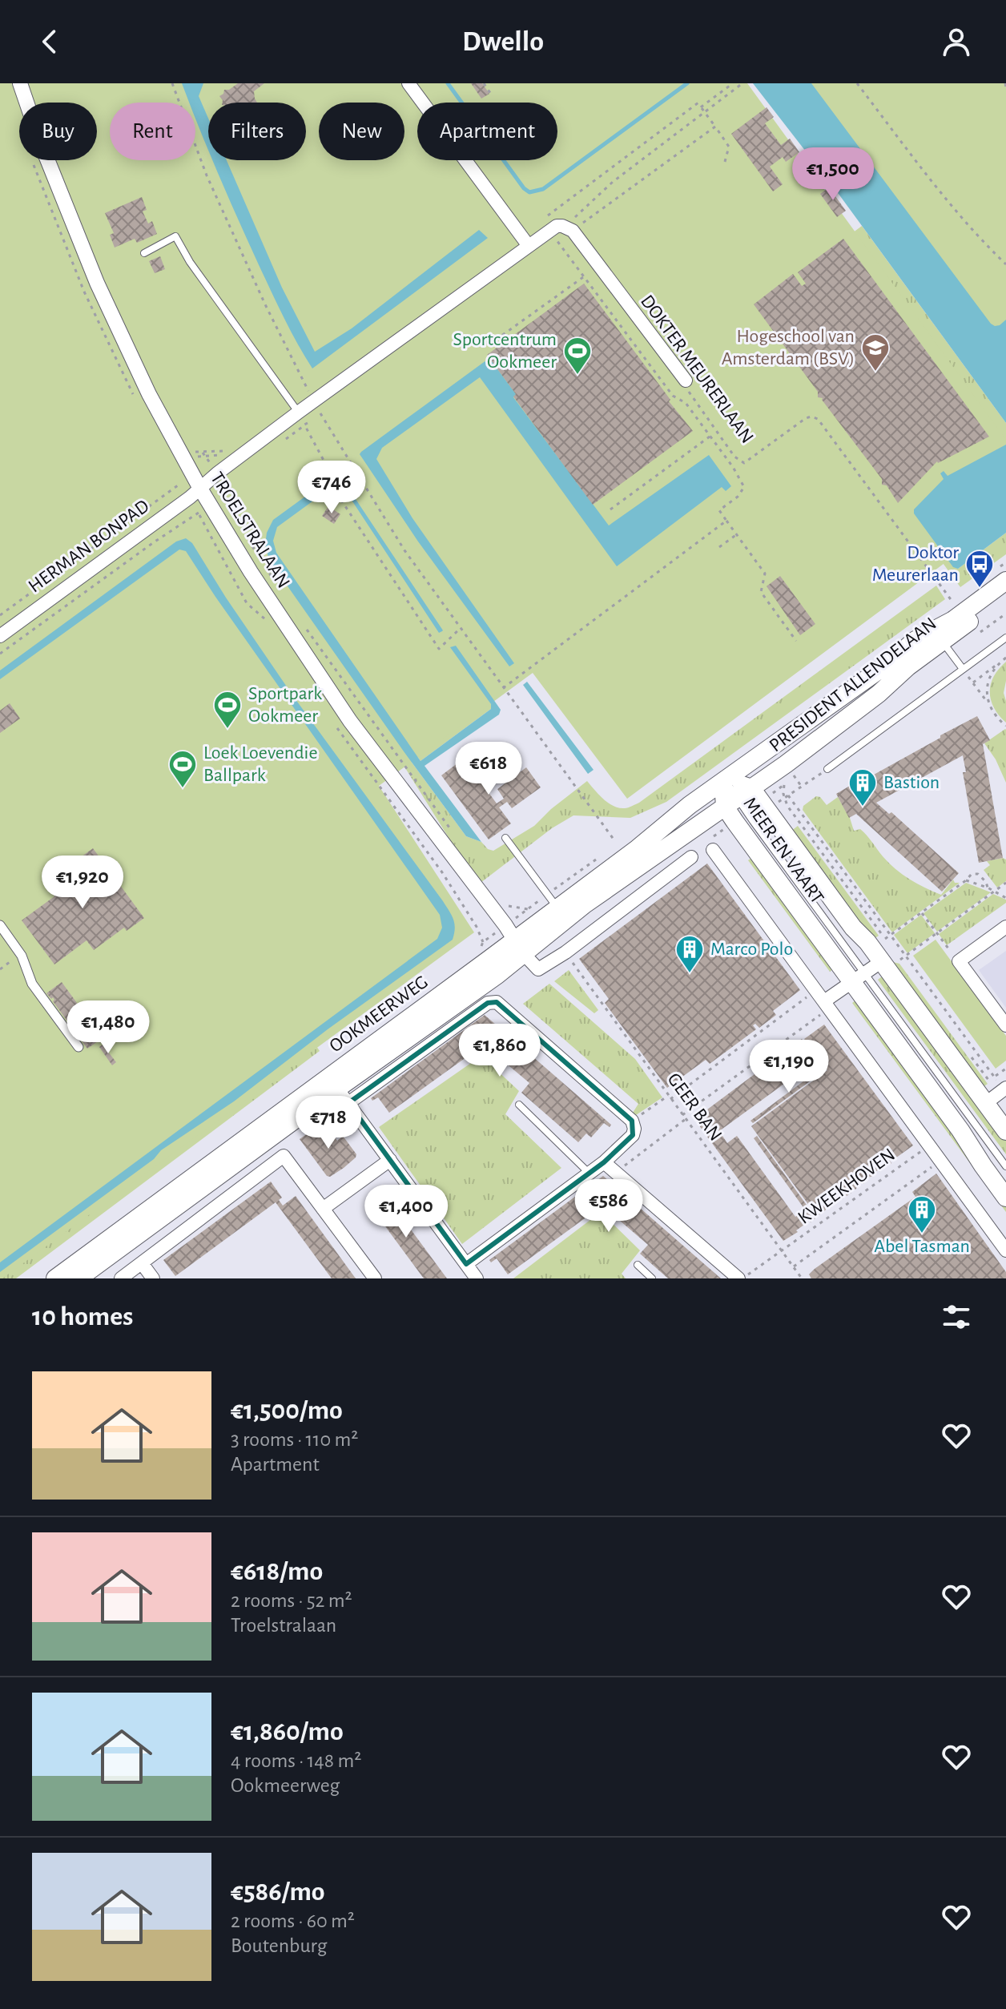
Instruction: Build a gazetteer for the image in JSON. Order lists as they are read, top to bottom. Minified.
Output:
{"streets":{"main road":["PRESIDENT ALLENDELAAN","MEER EN VAART","OOKMEERWEG"],"street":["DOKTER MEURERLAAN","TROELSTRALAAN","HERMAN BONPAD"],"path":["GEER BAN","KWEEKHOVEN"]},"crossings":[["TROELSTRALAAN","HERMAN BONPAD"],["TROELSTRALAAN","OOKMEERWEG"],["PRESIDENT ALLENDELAAN","MEER EN VAART"],["PRESIDENT ALLENDELAAN","OOKMEERWEG"],["MEER EN VAART","OOKMEERWEG"],["GEER BAN","KWEEKHOVEN"]],"places":{"school or university":["Hogeschool van Amsterdam (BSV)"],"sports":["Sportcentrum Ookmeer","Sportpark Ookmeer","Loek Loevendie Ballpark"],"bus stop":["Doktor Meurerlaan"],"building":["Bastion","Marco Polo","Abel Tasman"]},"page":{"header":"Dwello","chip":["Buy","Rent","Filters","New","Apartment"],"price":["€1,500","€746","€618","€1,920","€1,480","€1,860","€1,190","€718","€586","€1,400"],"heading":"10 homes","list":[{"name":"€1,500/mo","note":"3 rooms · 110 m² · Apartment"},{"name":"€618/mo","note":"2 rooms · 52 m² · Troelstralaan"},{"name":"€1,860/mo","note":"4 rooms · 148 m² · Ookmeerweg"},{"name":"€586/mo","note":"2 rooms · 60 m² · Boutenburg"}]}}
